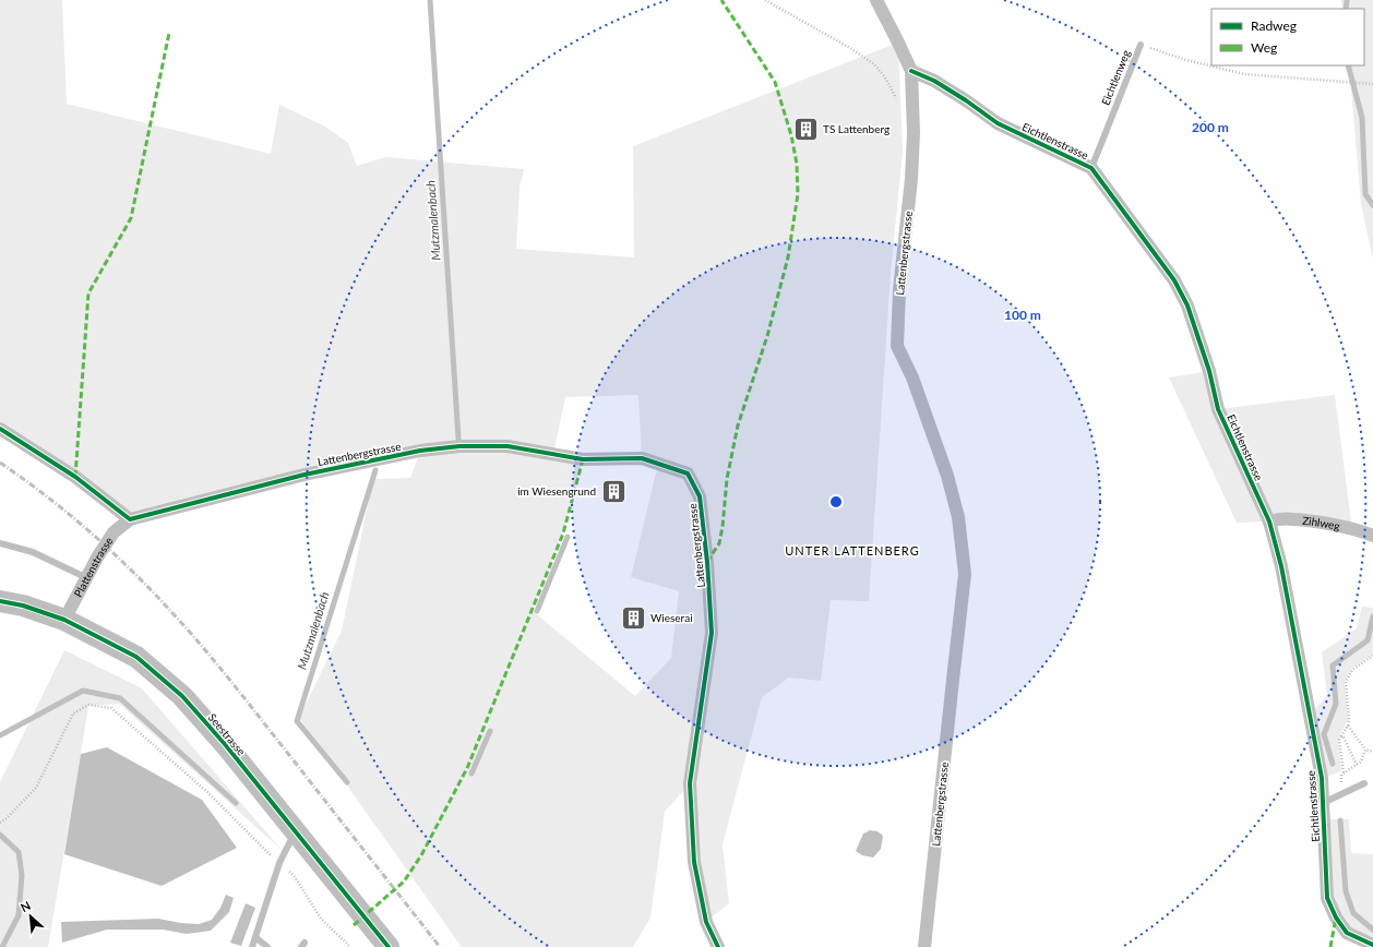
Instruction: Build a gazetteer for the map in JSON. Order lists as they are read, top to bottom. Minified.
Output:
{"streets":{"main road":["Seestrasse"],"street":["Eichtlenstrasse","Lattenbergstrasse","Zihlweg","Plattenstrasse"],"lane":["Eichtlenweg"]},"crossings":[["Eichtlenweg","Eichtlenstrasse"],["Eichtlenstrasse","Lattenbergstrasse"],["Eichtlenstrasse","Zihlweg"],["Lattenbergstrasse","Plattenstrasse"],["Plattenstrasse","Seestrasse"]],"districts":["UNTER LATTENBERG"],"water":["Mutzmalenbach"],"places":{"building":["TS Lattenberg","im Wiesengrund","Wieserai"]},"legend":["Radweg","Weg"],"north":"top left","rings":["200 m","100 m"]}
